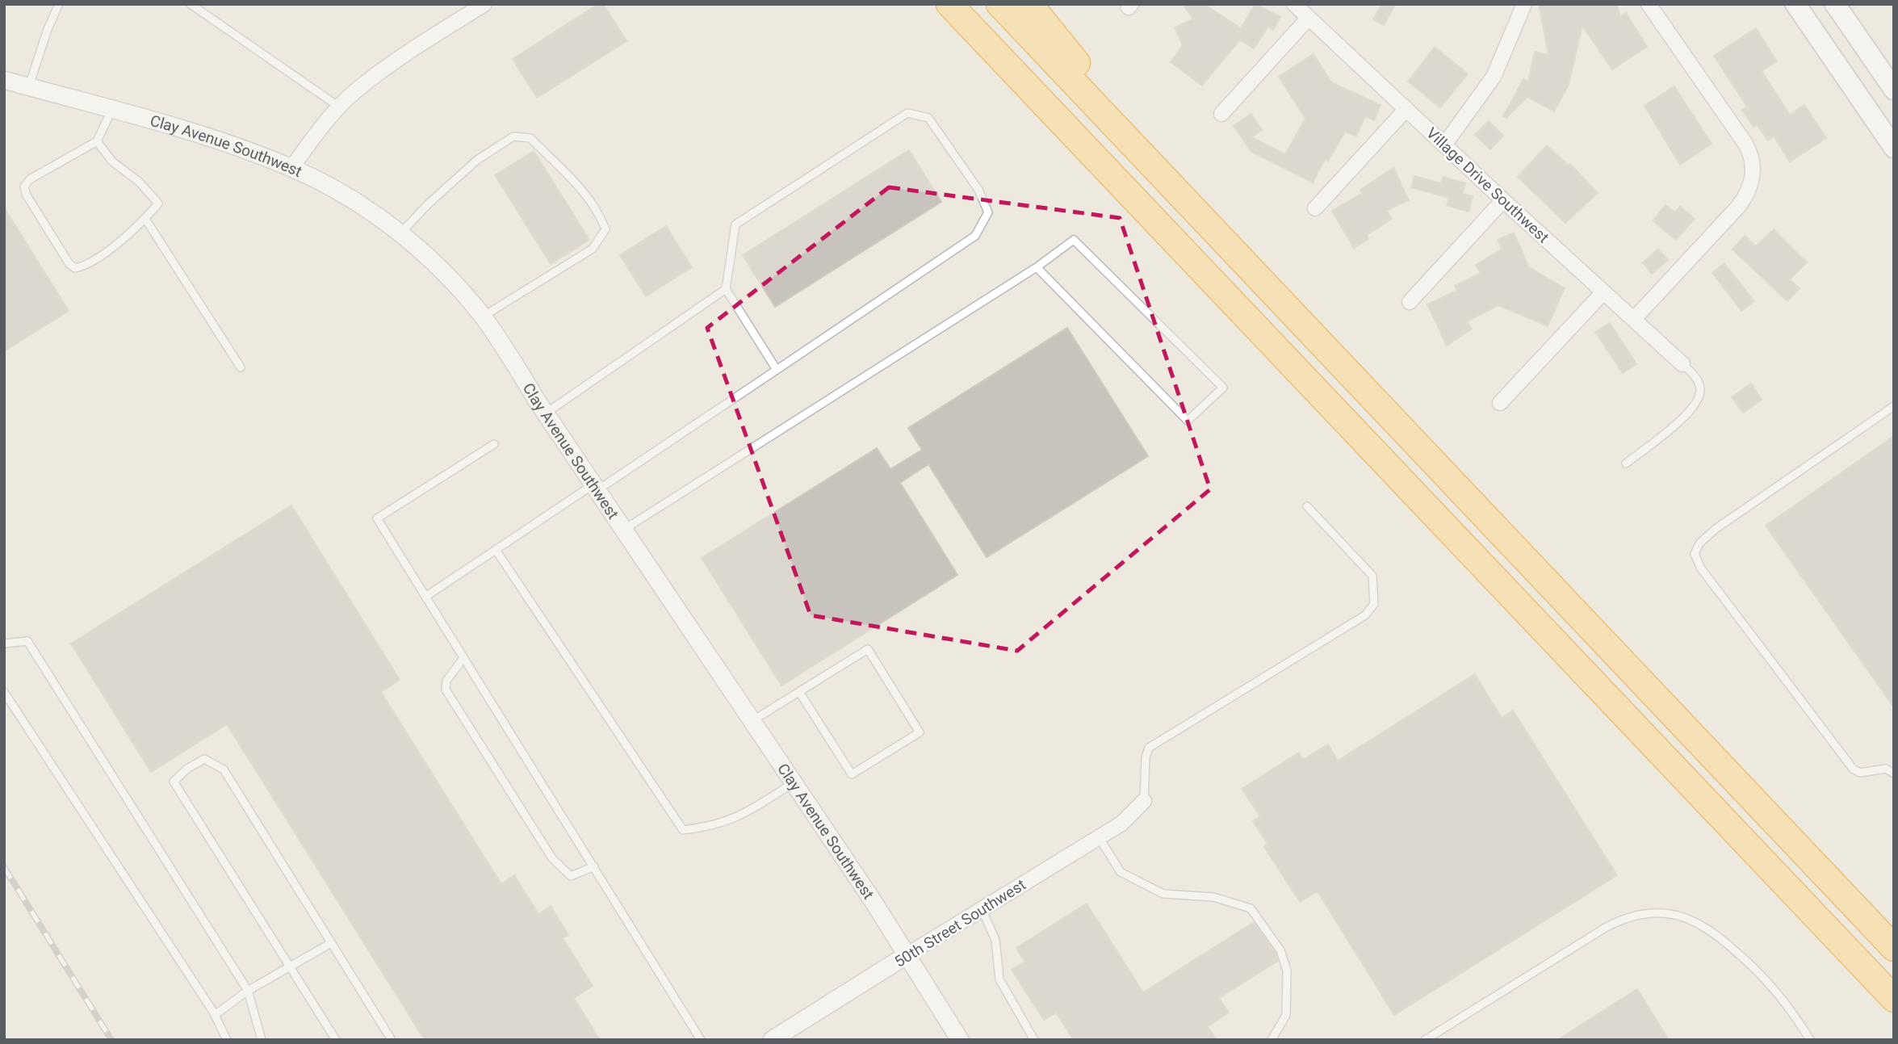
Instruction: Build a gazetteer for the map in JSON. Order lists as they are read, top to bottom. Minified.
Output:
{"streets":{"street":["Clay Avenue Southwest","Village Drive Southwest","50th Street Southwest"]},"crossings":[["Clay Avenue Southwest","50th Street Southwest"]]}
